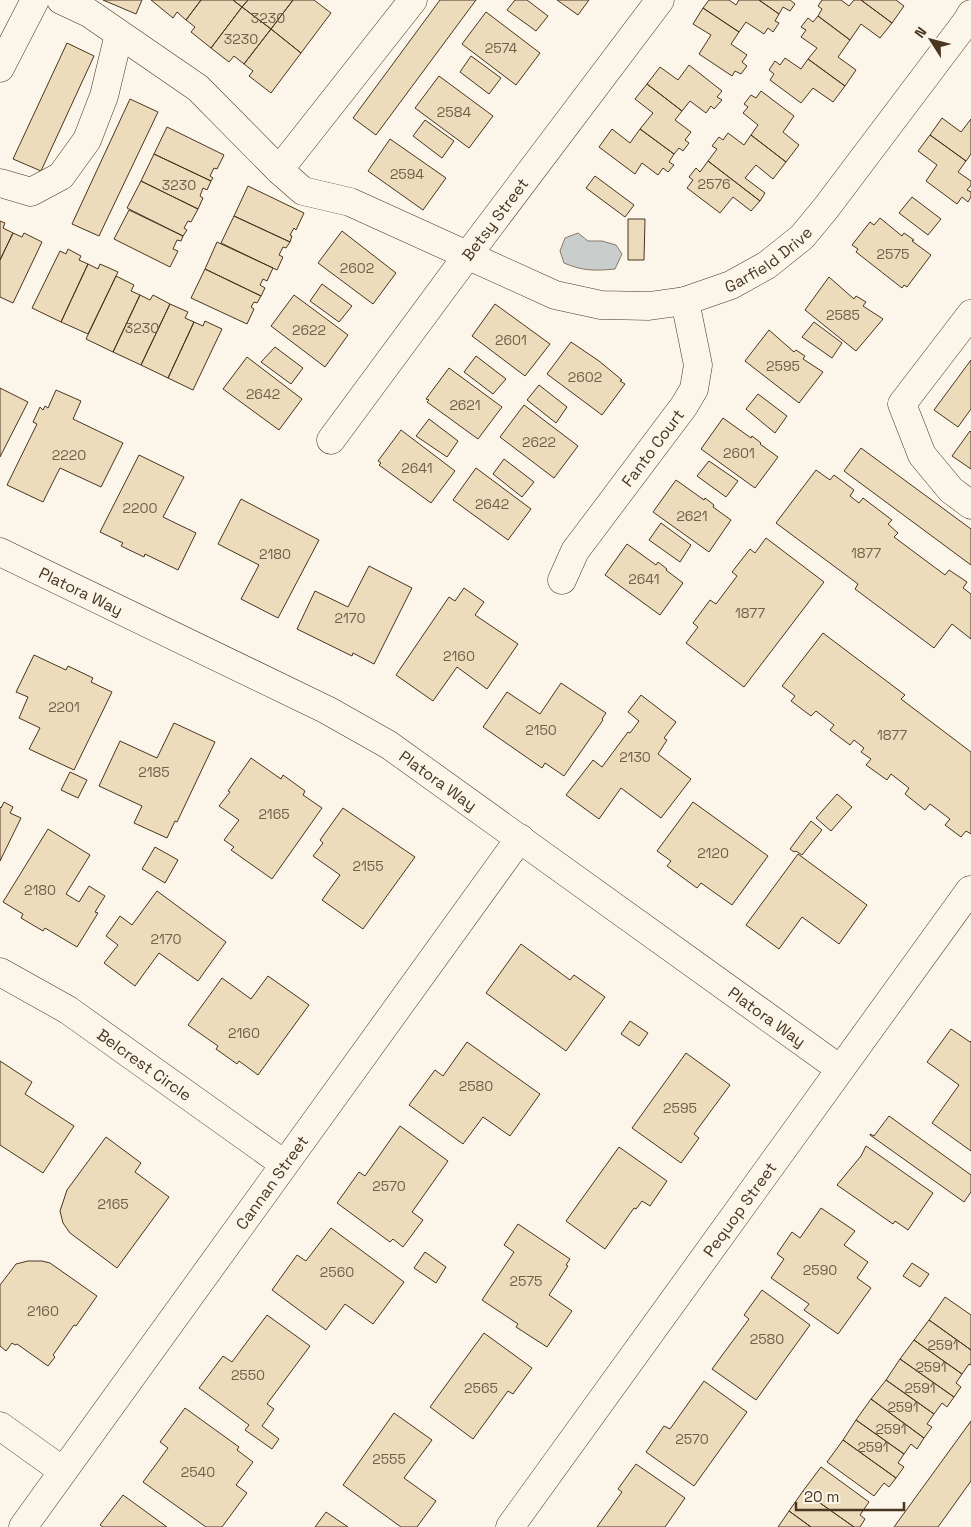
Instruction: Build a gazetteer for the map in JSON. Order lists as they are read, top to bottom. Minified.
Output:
{"streets":{"street":["Betsy Street","Garfield Drive","Fanto Court","Platora Way","Belcrest Circle","Cannan Street","Pequop Street"]},"crossings":[["Betsy Street","Garfield Drive"],["Garfield Drive","Fanto Court"],["Platora Way","Cannan Street"],["Platora Way","Pequop Street"],["Belcrest Circle","Cannan Street"]],"house_numbers":["3230","3230","2574","2584","2594","2576","3230","2575","2602","2585","3230","2622","2601","2595","2602","2642","2621","2622","2601","2220","2641","2642","2200","2621","1877","2180","2641","1877","2170","2160","2201","2150","1877","2130","2185","2165","2120","2155","2180","2170","2160","2580","2595","2570","2165","2590","2560","2575","2160","2580","2591","2591","2550","2565","2591","2591","2591","2570","2591","2555","2540"],"scale_bar":"20 m","north":"top left"}
